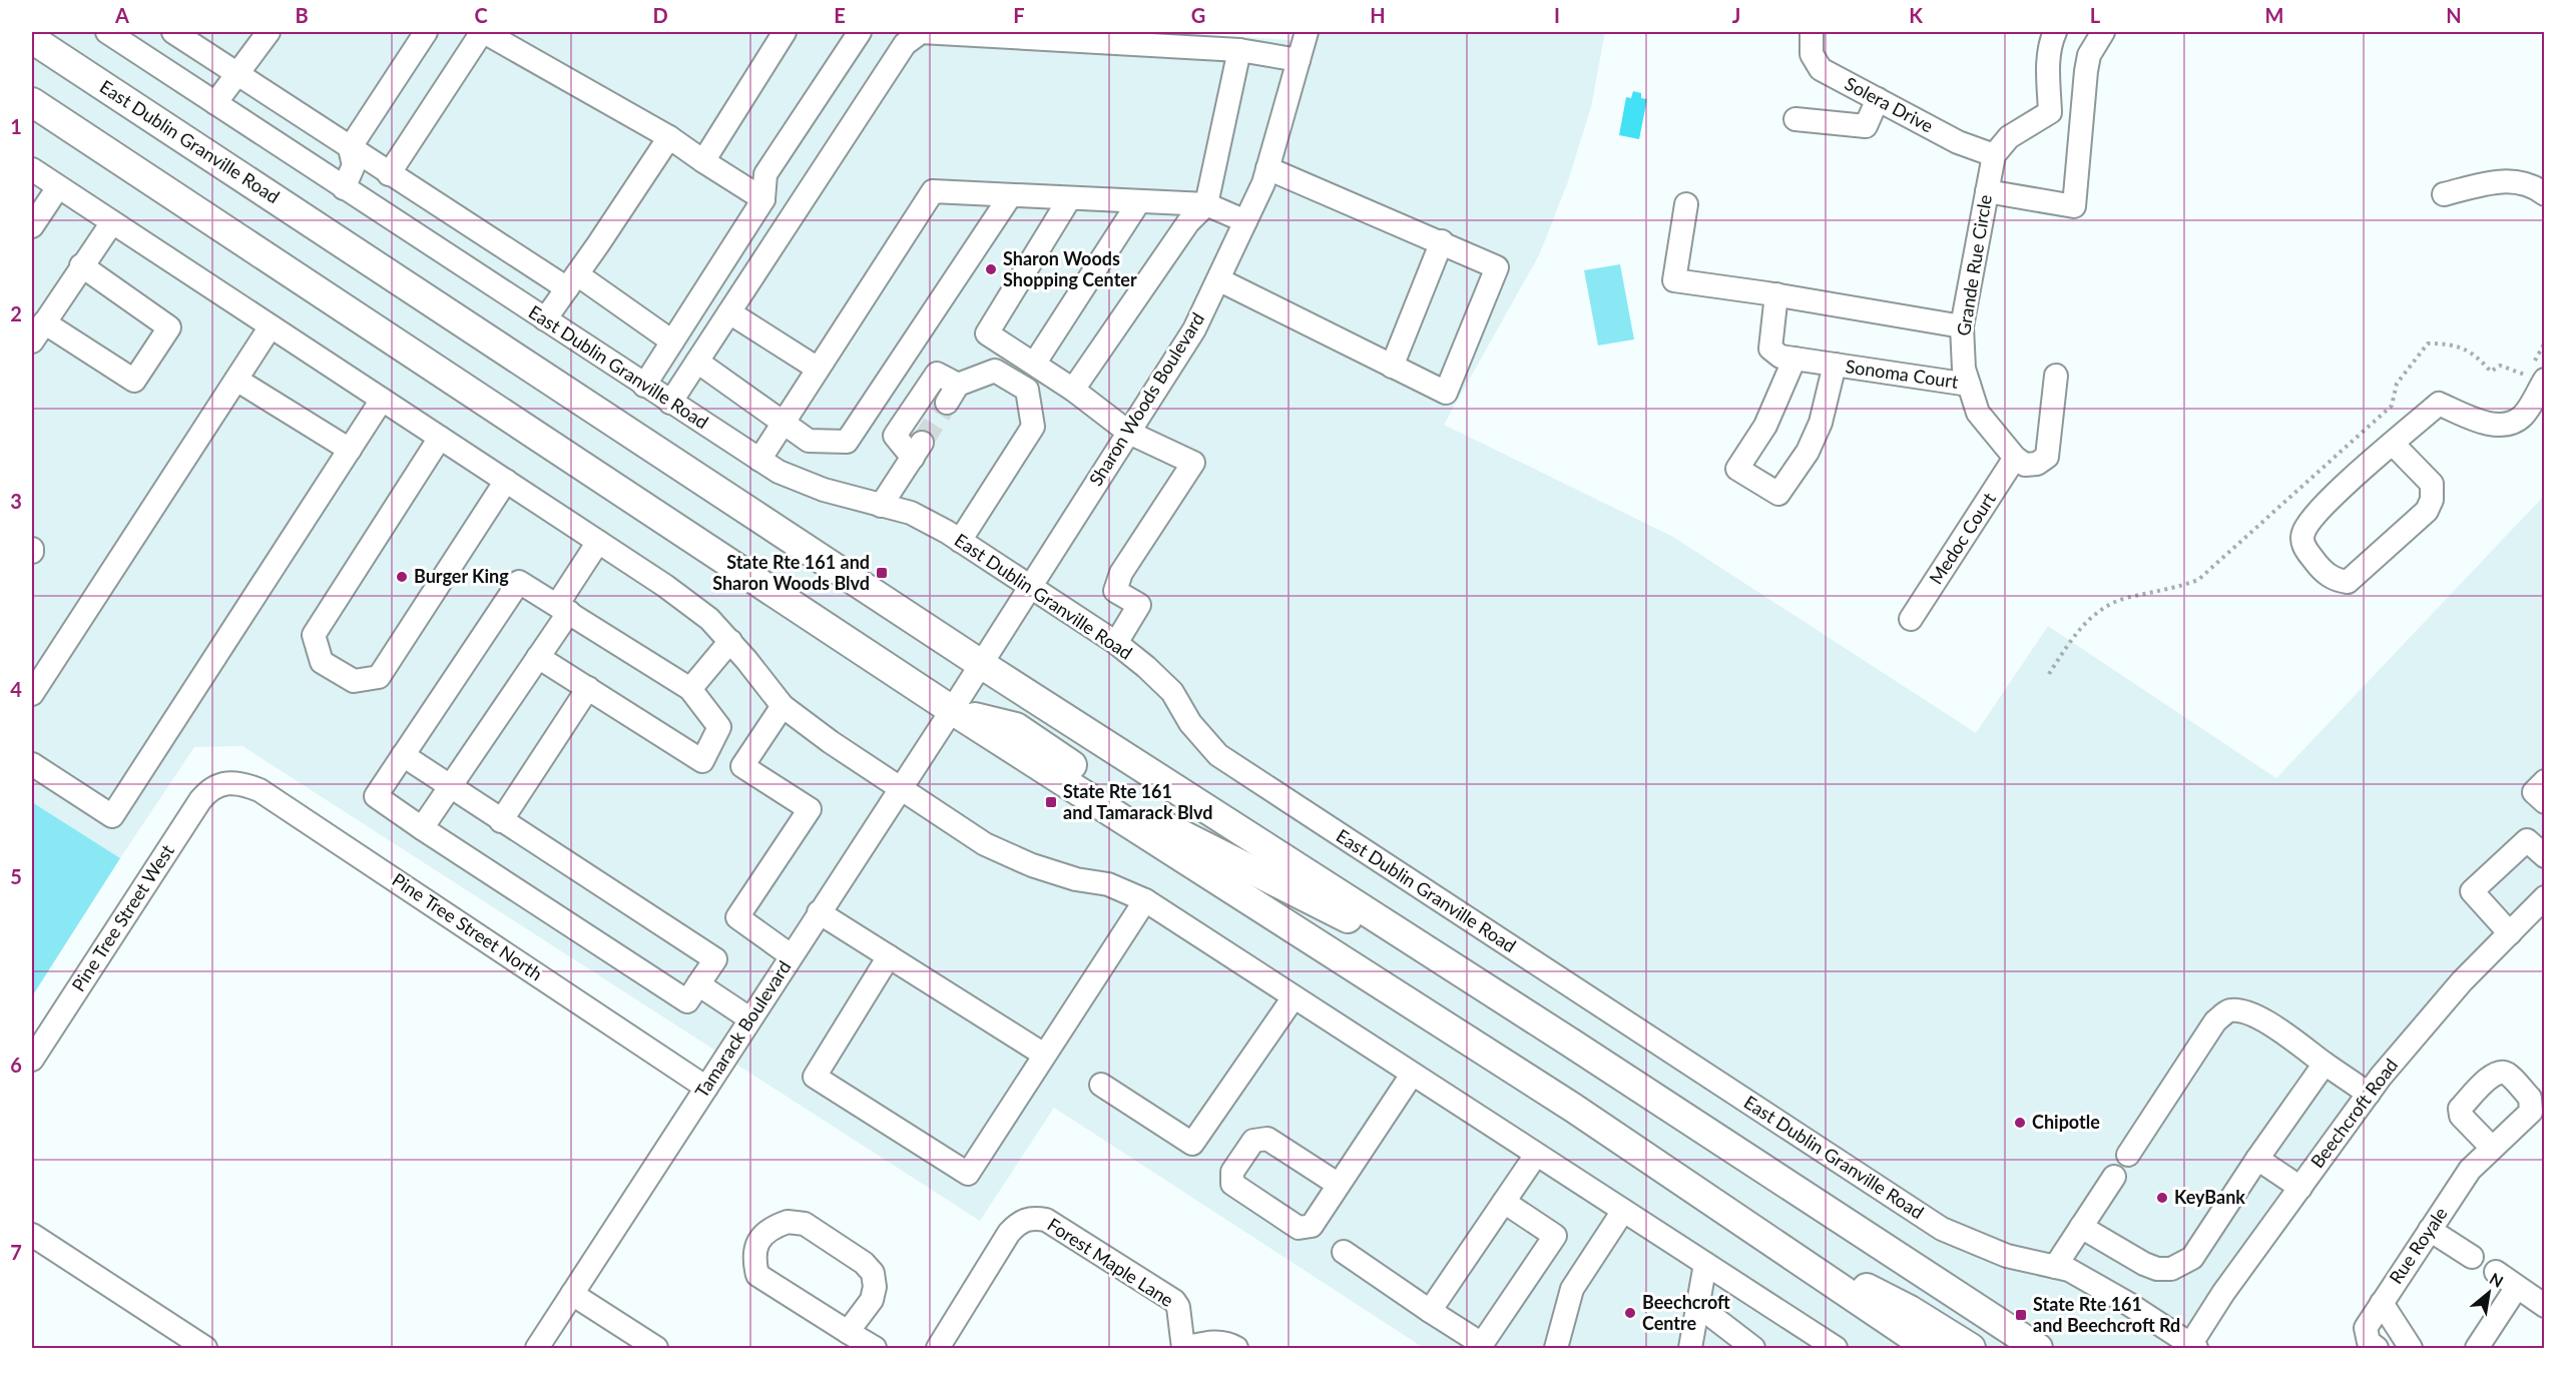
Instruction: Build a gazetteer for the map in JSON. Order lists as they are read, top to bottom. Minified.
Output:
{"streets":{"main road":["East Dublin Granville Road"],"street":["Solera Drive","Grande Rue Circle","Sonoma Court","Sharon Woods Boulevard","Medoc Court","Pine Tree Street West","Pine Tree Street North","Tamarack Boulevard","Beechcroft Road","Rue Royale","Forest Maple Lane"]},"crossings":[["Solera Drive","Grande Rue Circle"],["East Dublin Granville Road","Sharon Woods Boulevard"],["East Dublin Granville Road","Beechcroft Road"],["Grande Rue Circle","Sonoma Court"],["Grande Rue Circle","Medoc Court"],["Sharon Woods Boulevard","Tamarack Boulevard"],["Pine Tree Street West","Pine Tree Street North"],["Pine Tree Street North","Tamarack Boulevard"]],"places":{"other":["Sharon Woods Shopping Center","Burger King","Chipotle","KeyBank","Beechcroft Centre"],"transit":["State Rte 161 and Sharon Woods Blvd","State Rte 161 and Tamarack Blvd","State Rte 161 and Beechcroft Rd"]},"north":"top right","grid":{"columns":["A","B","C","D","E","F","G","H","I","J","K","L","M","N"],"rows":["1","2","3","4","5","6","7"]}}
